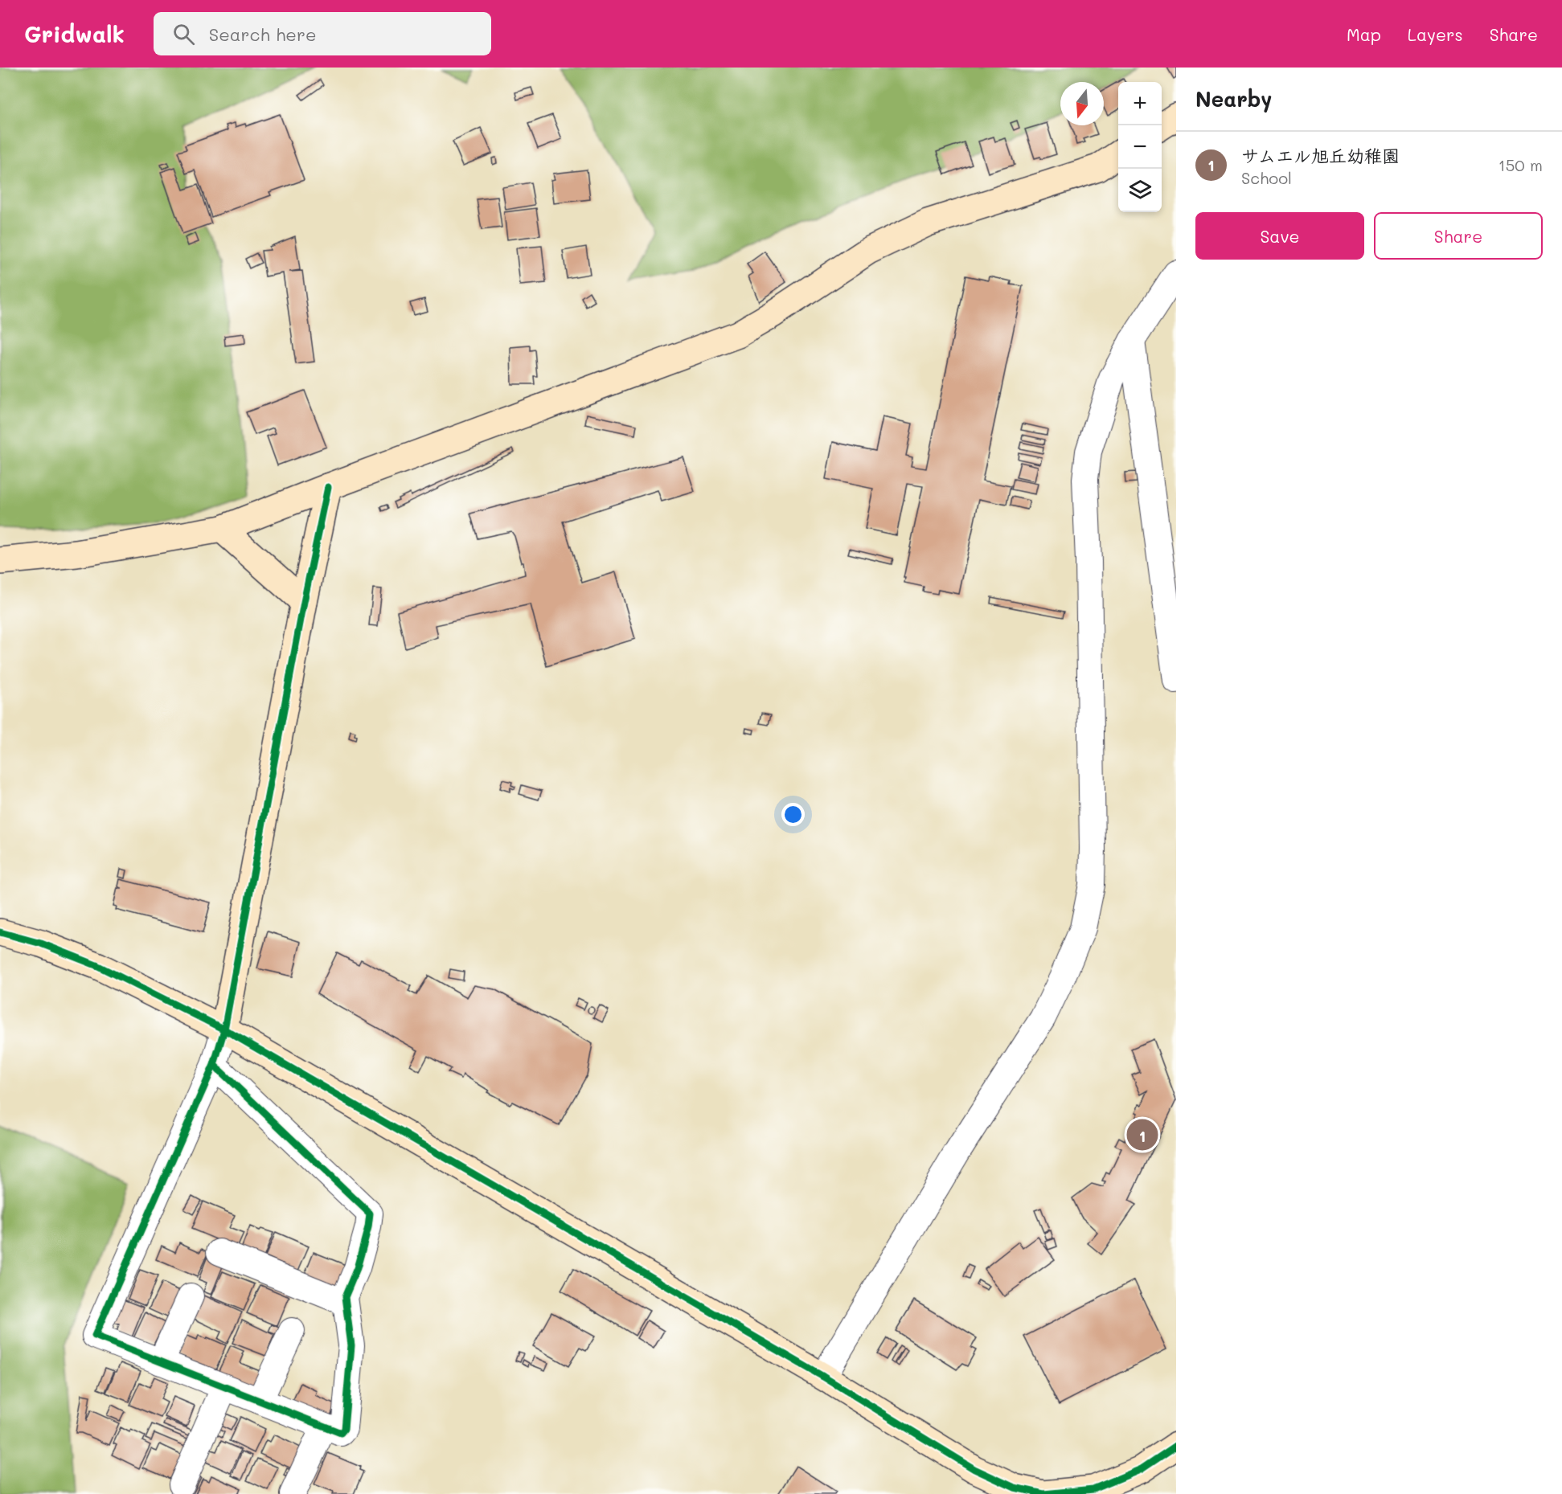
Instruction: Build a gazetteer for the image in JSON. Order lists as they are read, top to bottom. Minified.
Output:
{"north":"bottom","page":{"header":"Gridwalk","search":"Search here","nav":["Map","Layers","Share"],"heading":"Nearby","map_buttons":["+","−"],"list":[{"mark":"1","name":"サムエル旭丘幼稚園","note":"School","value":"150 m"}],"buttons":["Save","Share"],"pins":"1"}}
